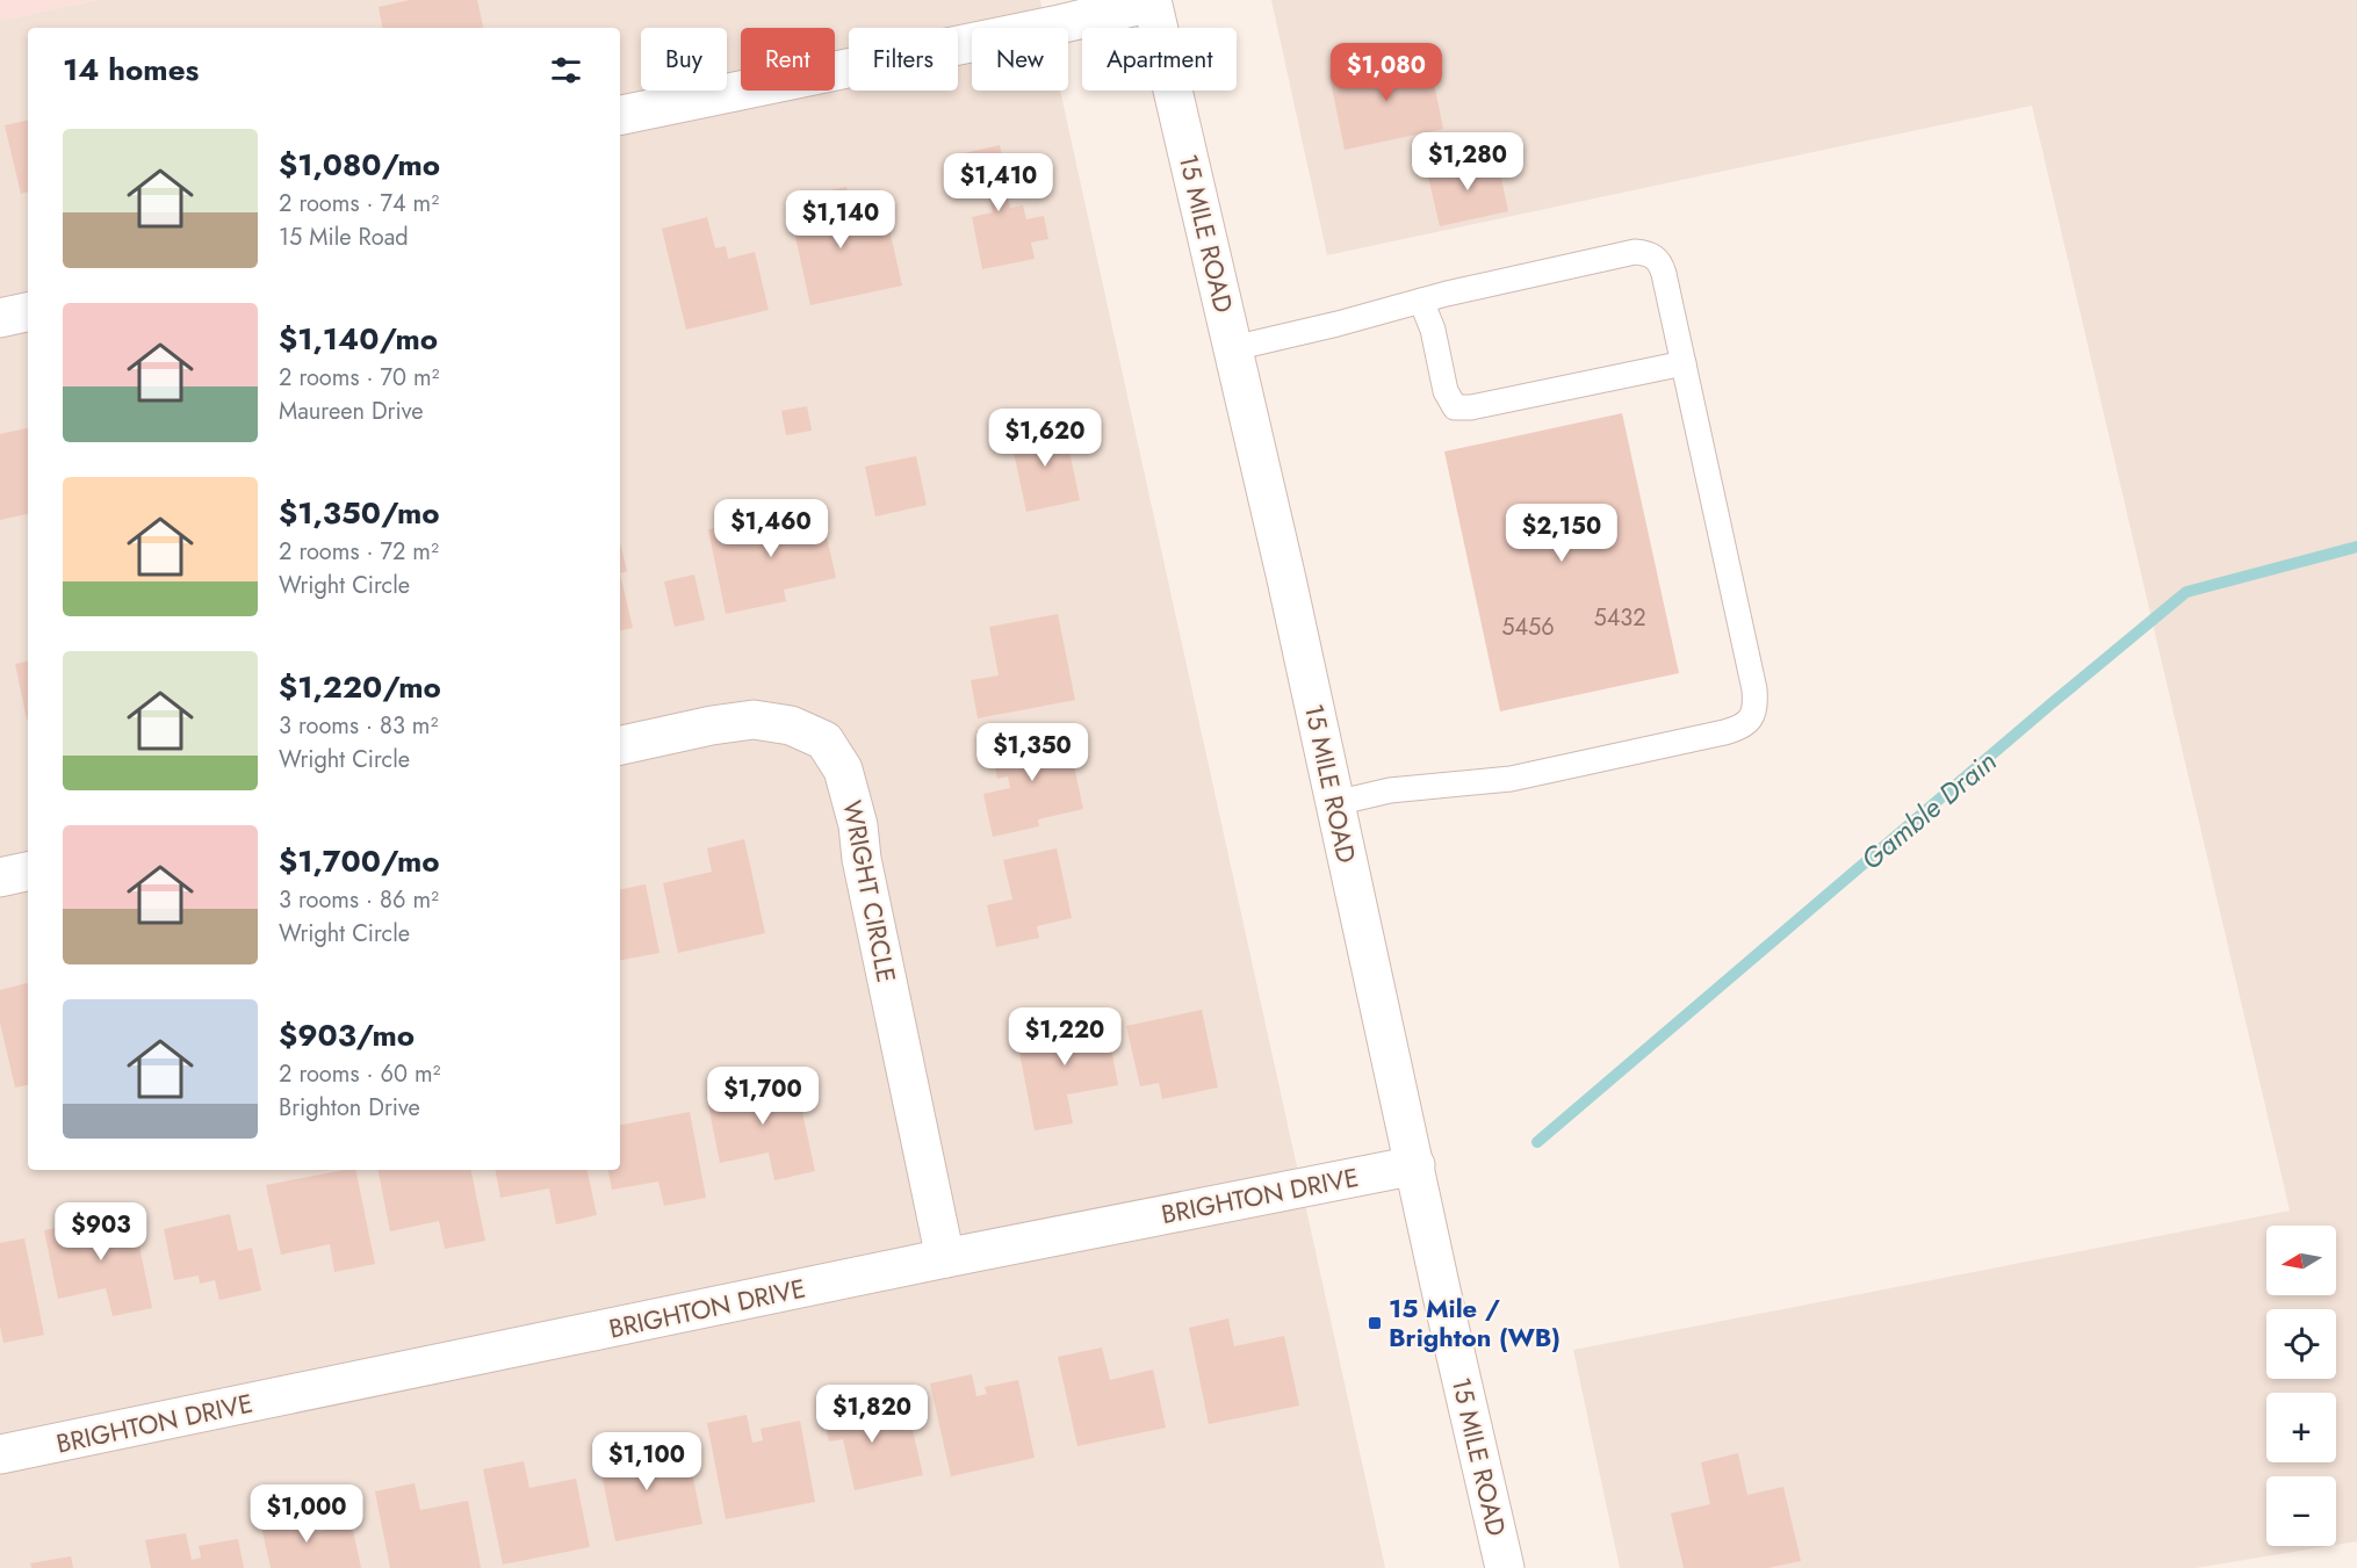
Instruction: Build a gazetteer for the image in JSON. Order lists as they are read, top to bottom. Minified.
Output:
{"streets":{"street":["15 MILE ROAD","WRIGHT CIRCLE","BRIGHTON DRIVE"]},"crossings":[["15 MILE ROAD","BRIGHTON DRIVE"],["WRIGHT CIRCLE","BRIGHTON DRIVE"]],"water":["Gamble Drain"],"places":{"transit":["15 Mile / Brighton (WB)"]},"house_numbers":["5432","5456"],"north":"left","page":{"chip":["Buy","Rent","Filters","New","Apartment"],"heading":"14 homes","price":["$1,080","$1,280","$1,410","$1,140","$1,620","$1,460","$2,150","$1,350","$1,220","$1,700","$903","$1,820","$1,100","$1,000"],"list":[{"name":"$1,080/mo","note":"2 rooms · 74 m² · 15 Mile Road"},{"name":"$1,140/mo","note":"2 rooms · 70 m² · Maureen Drive"},{"name":"$1,350/mo","note":"2 rooms · 72 m² · Wright Circle"},{"name":"$1,220/mo","note":"3 rooms · 83 m² · Wright Circle"},{"name":"$1,700/mo","note":"3 rooms · 86 m² · Wright Circle"},{"name":"$903/mo","note":"2 rooms · 60 m² · Brighton Drive"}],"map_buttons":["+","−"]}}
